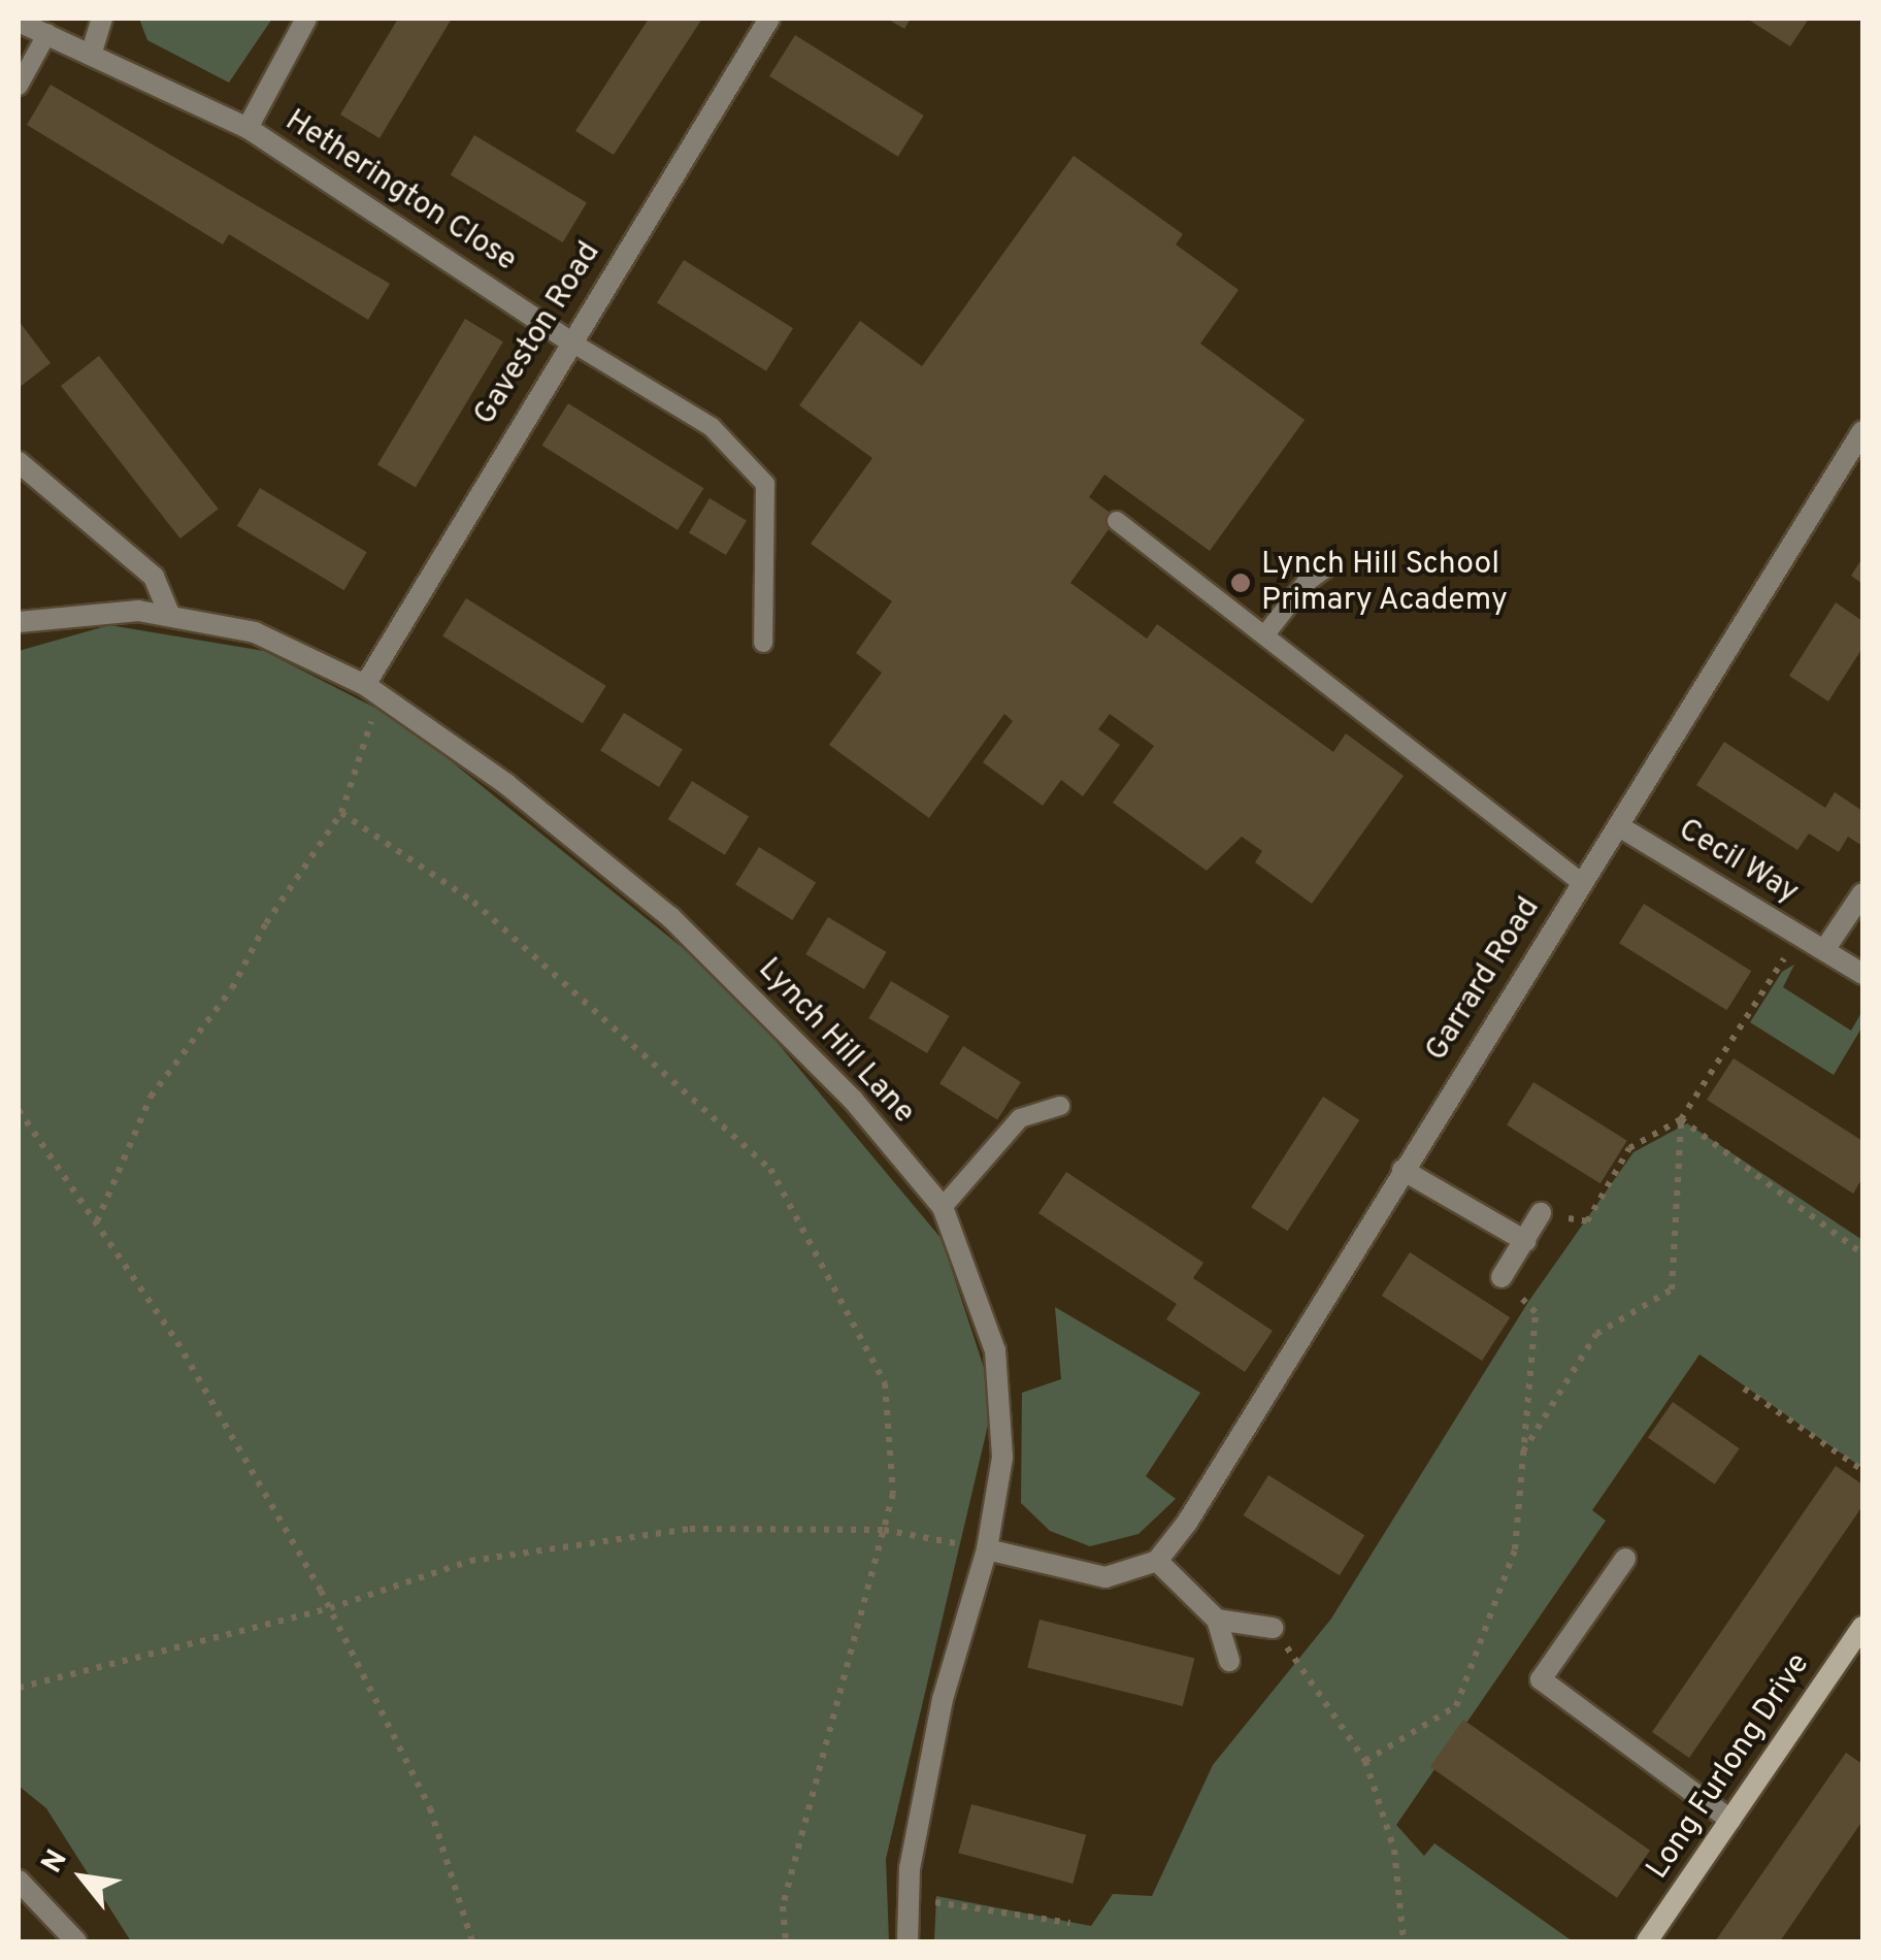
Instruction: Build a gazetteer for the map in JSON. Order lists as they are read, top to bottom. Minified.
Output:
{"streets":{"street":["Hetherington Close","Gaveston Road","Cecil Way","Garrard Road","Lynch Hill Lane","Long Furlong Drive"]},"crossings":[["Hetherington Close","Gaveston Road"],["Gaveston Road","Lynch Hill Lane"],["Cecil Way","Garrard Road"]],"places":["Lynch Hill School Primary Academy"],"north":"top left"}
